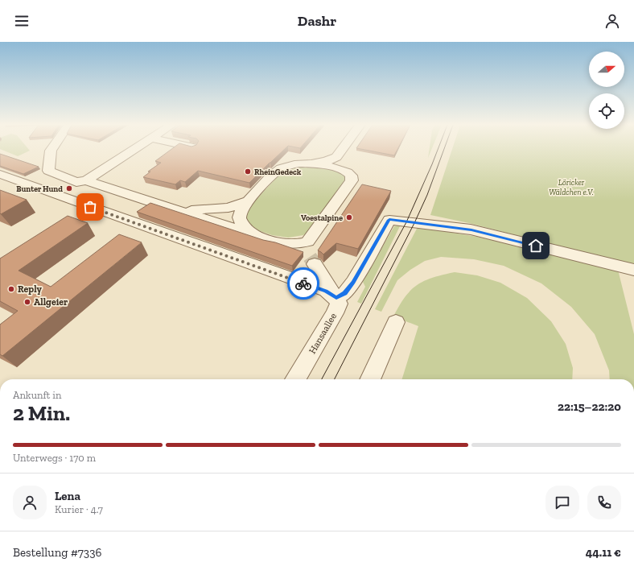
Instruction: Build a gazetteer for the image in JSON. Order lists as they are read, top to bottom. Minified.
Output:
{"streets":{"street":["Hansaallee"]},"parks":["Löricker Wäldchen e.V."],"places":["RheinGedeck","Bunter Hund","Voestalpine","Reply","Allgeier"],"north":"right","page":{"header":"Dashr","heading":["2 Min.","Ankunft in","22:15–22:20"],"panel":["Lena","Kurier · 4.7","Bestellung #7336","44.11 €"],"bar":"Unterwegs · 170 m"}}
